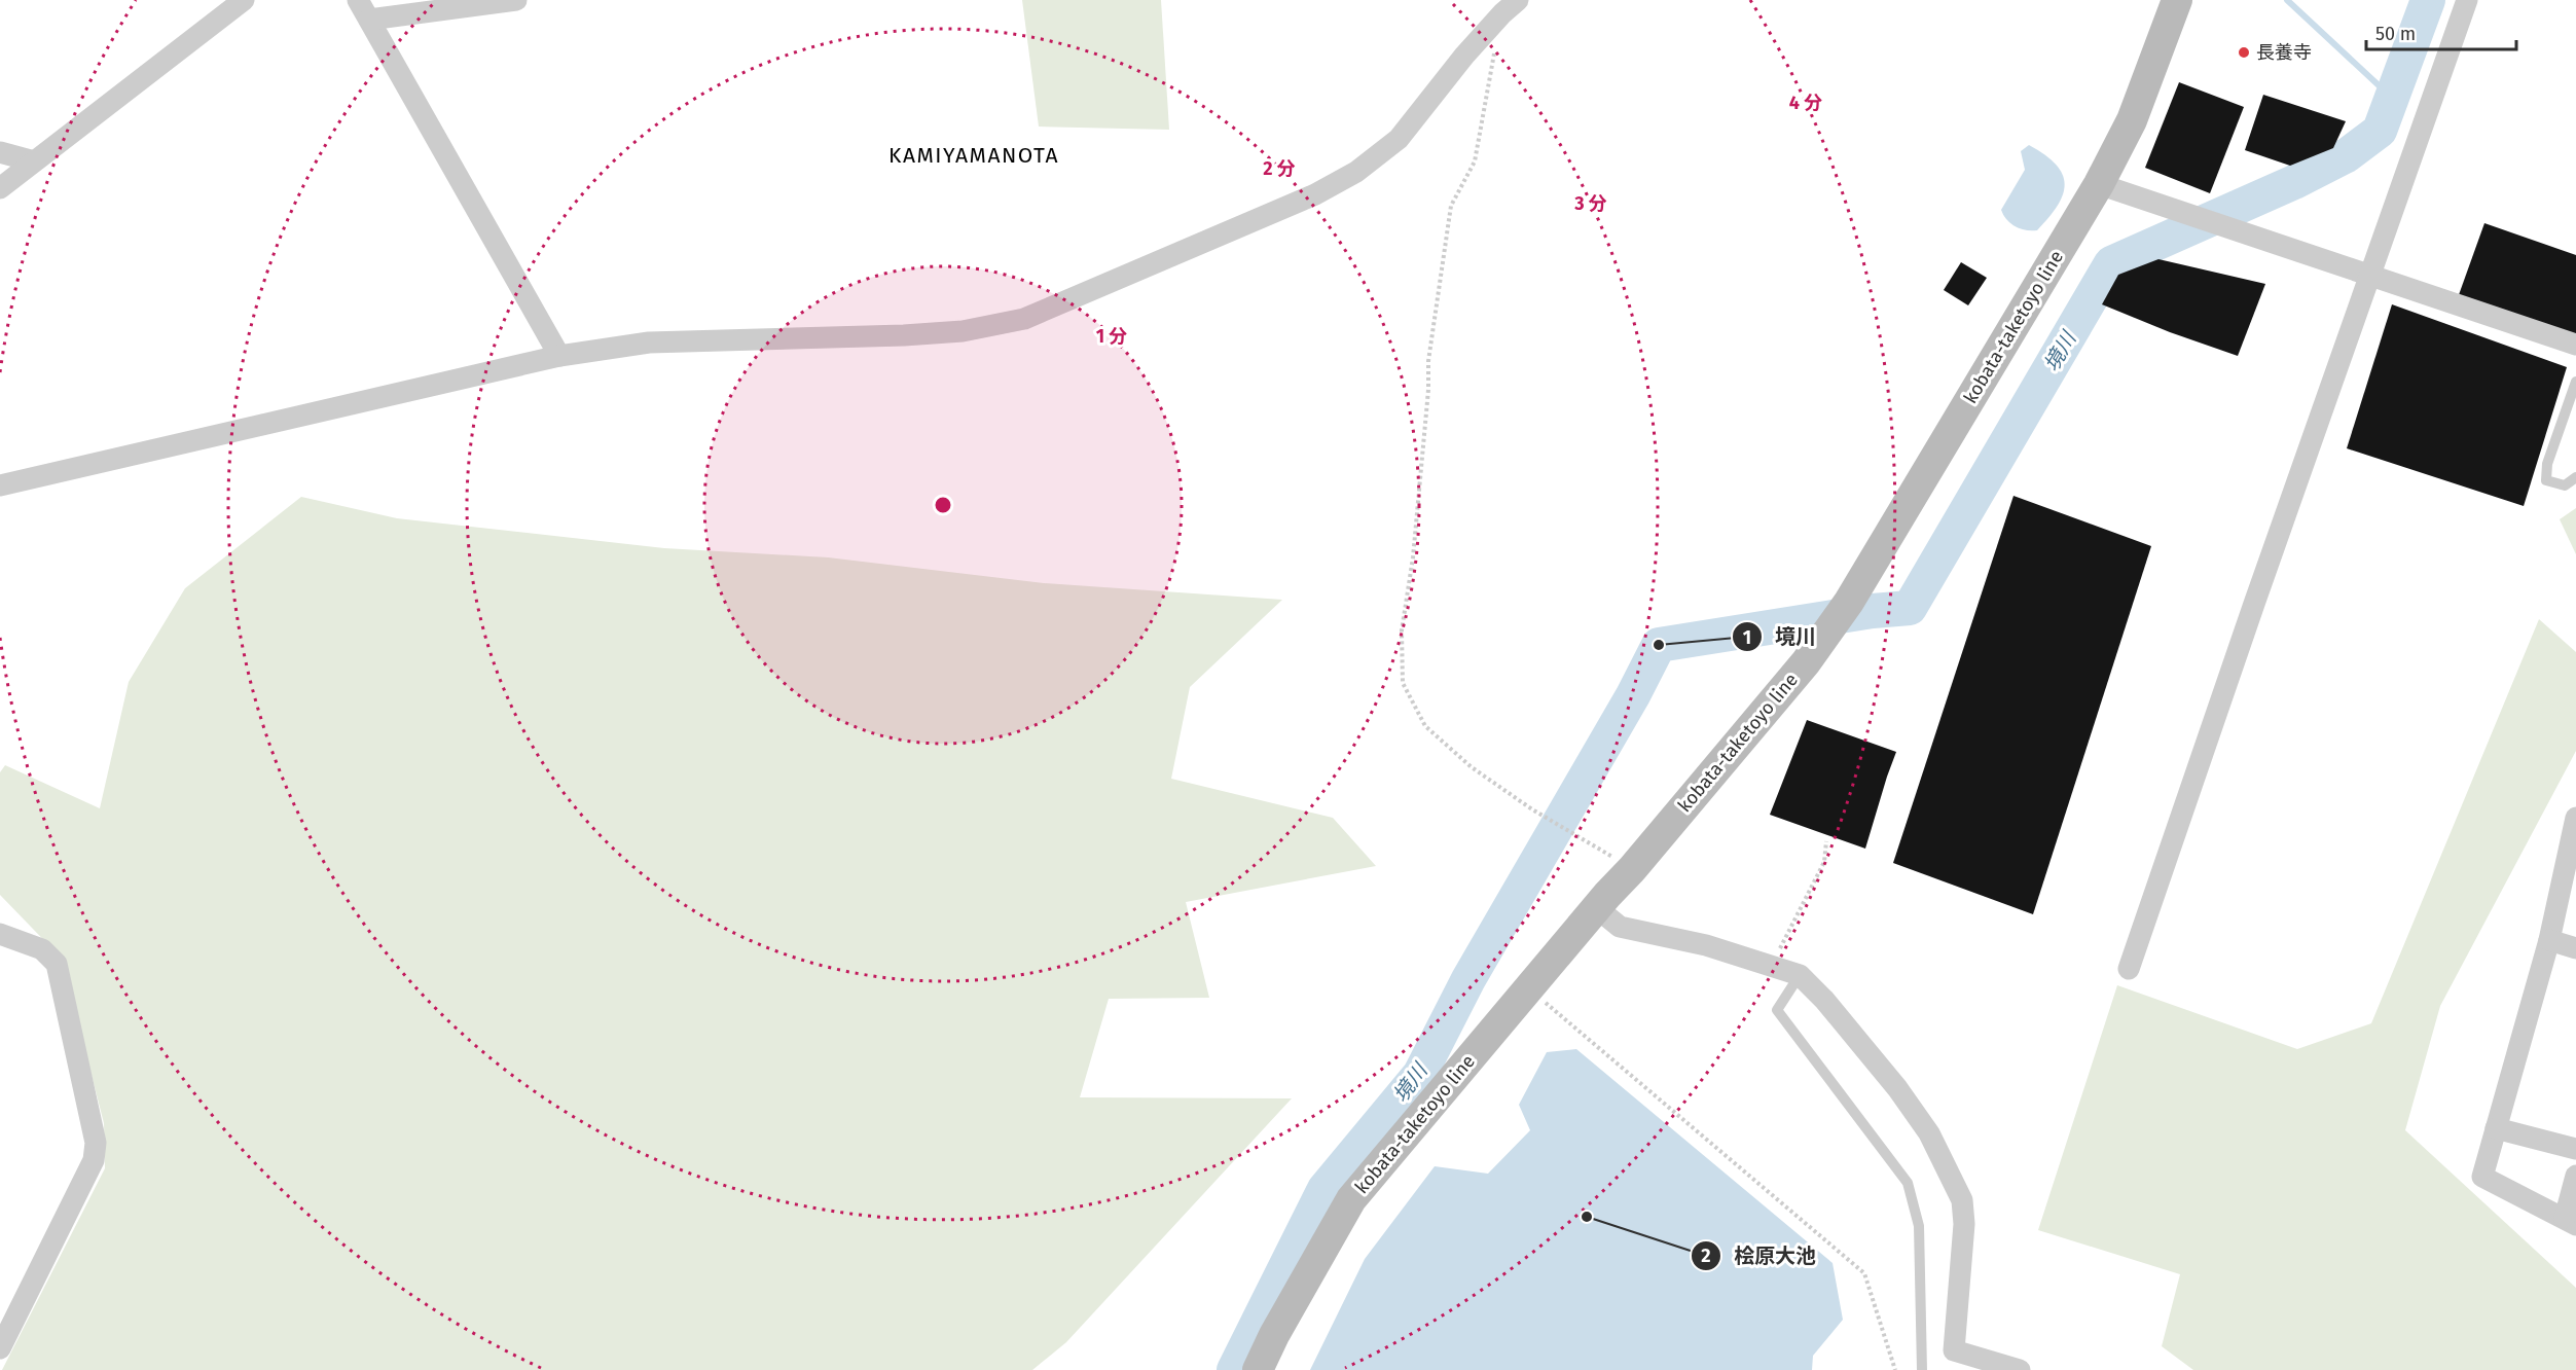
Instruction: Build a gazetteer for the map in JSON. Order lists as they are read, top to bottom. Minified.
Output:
{"streets":{"main road":["kobata-taketoyo line"]},"districts":["KAMIYAMANOTA"],"water":["境川"],"places":["長養寺","境川","桧原大池"],"scale_bar":"50 m","rings":["4 分","2 分","3 分","1 分"]}
